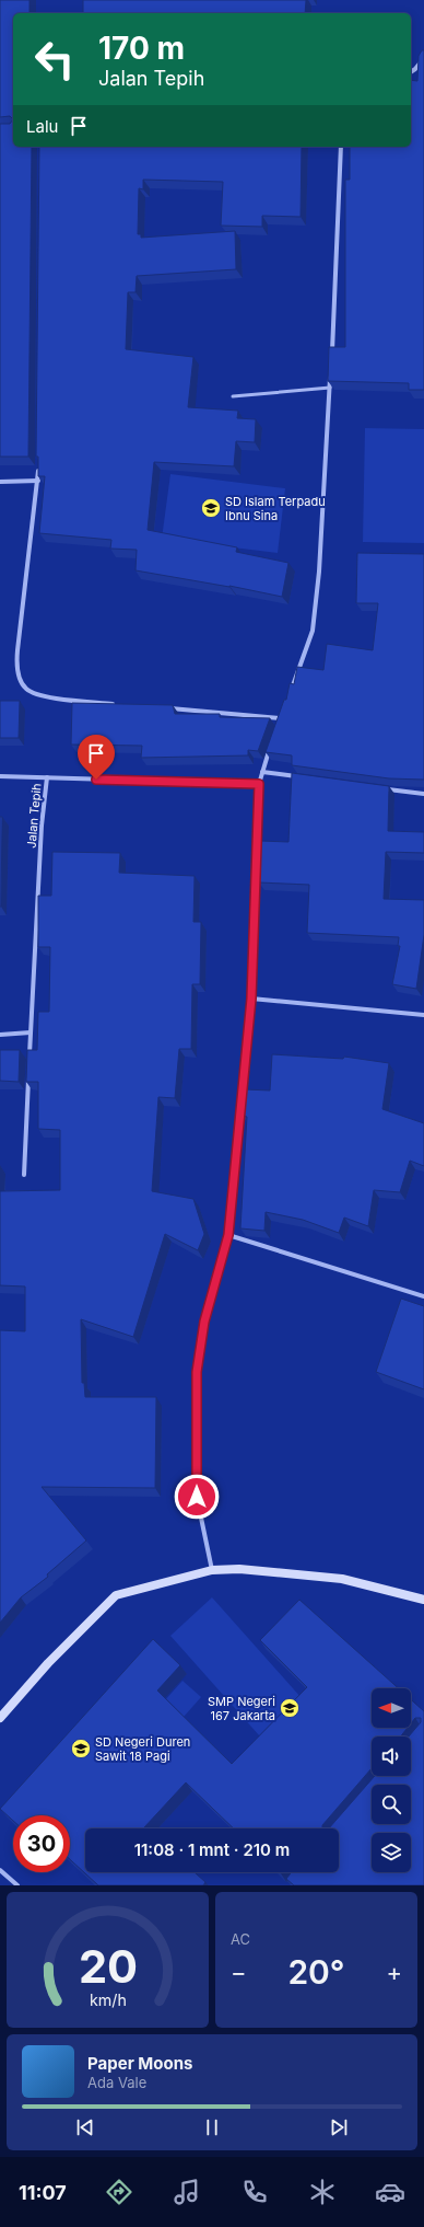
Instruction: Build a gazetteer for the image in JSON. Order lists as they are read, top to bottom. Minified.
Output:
{"streets":{"street":["Jalan Tepih"]},"places":{"school or university":["SD Islam Terpadu Ibnu Sina","SMP Negeri 167 Jakarta","SD Negeri Duren Sawit 18 Pagi"]},"north":"left","page":{"turn":["170 m","Jalan Tepih"],"then":"Lalu","limit":"30","trip":"11:08 · 1 mnt · 210 m","tile":"AC","heat":["−","20°","+"],"song":["Paper Moons","Ada Vale"],"tabs":"11:07","gauge":["20","km/h"]}}
